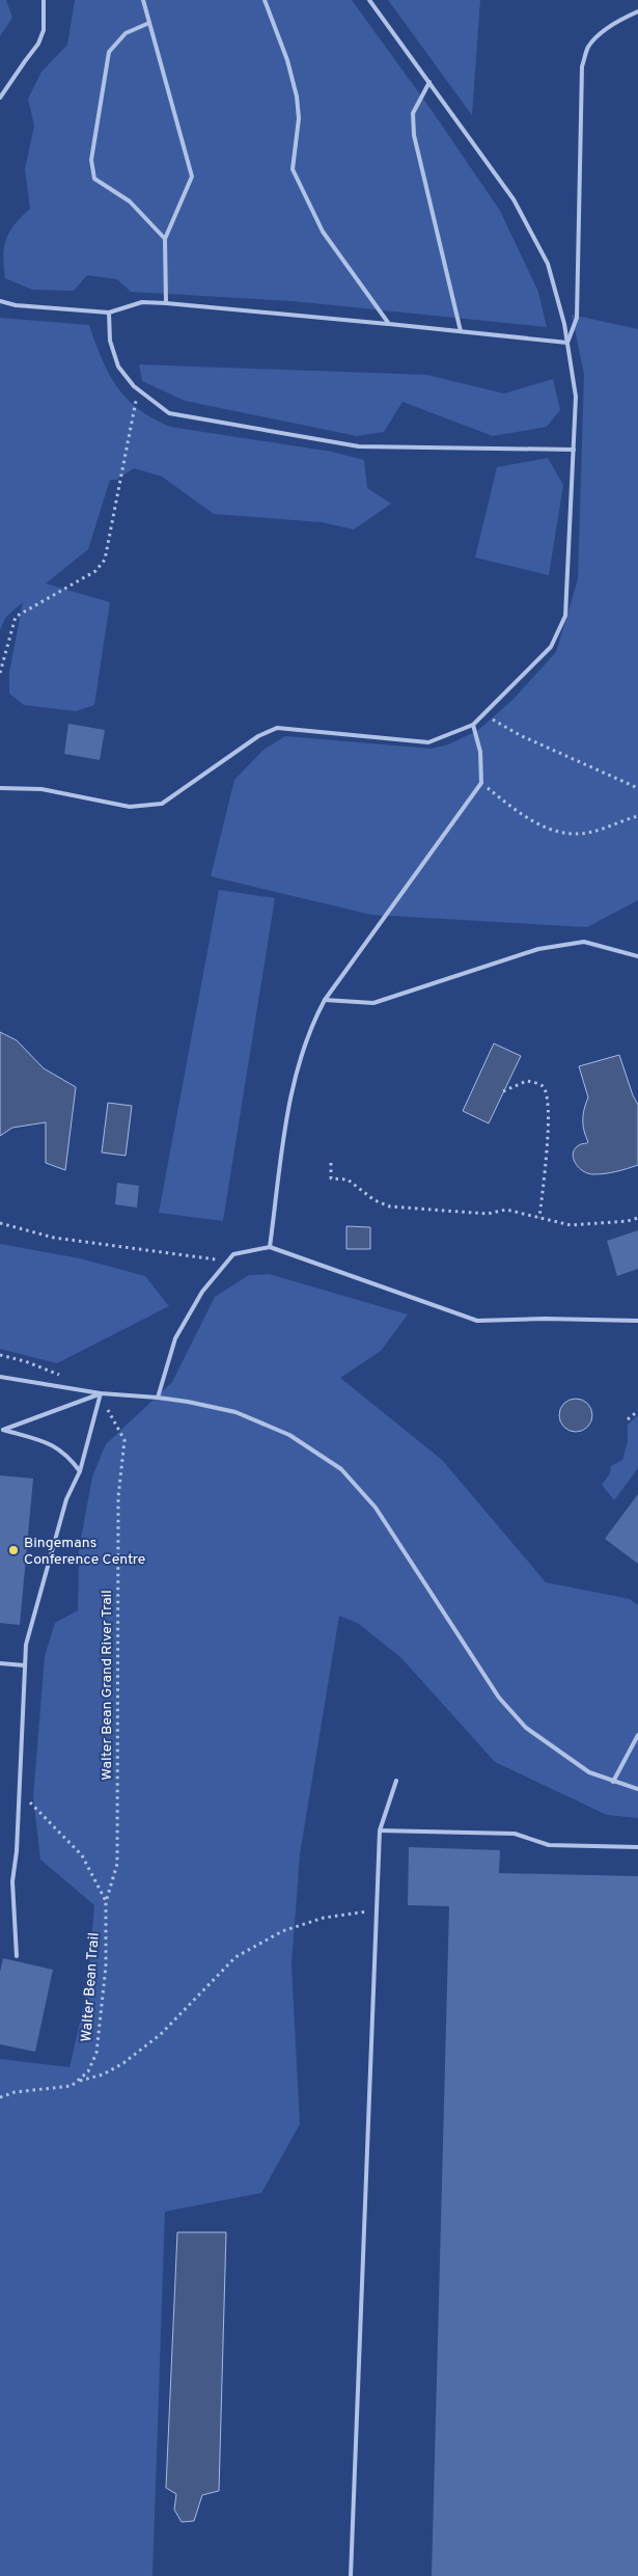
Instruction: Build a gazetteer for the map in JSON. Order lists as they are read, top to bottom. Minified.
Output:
{"streets":{"path":["Walter Bean Grand River Trail","Walter Bean Trail"]},"crossings":[["Walter Bean Grand River Trail","Walter Bean Trail"]],"places":["Bingemans Conference Centre"]}
